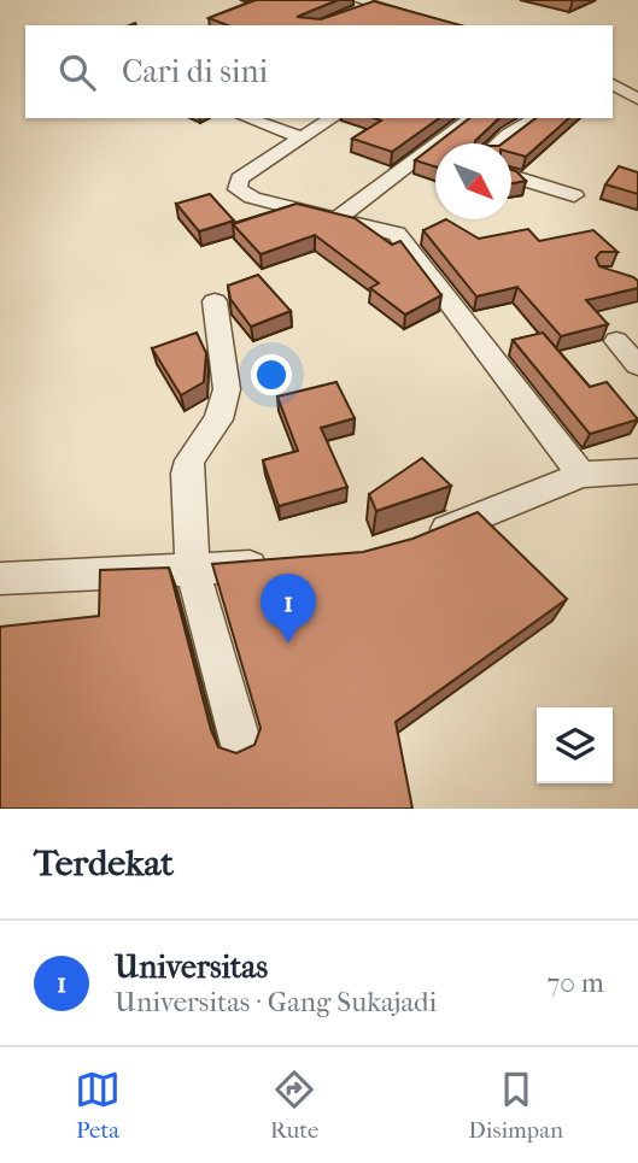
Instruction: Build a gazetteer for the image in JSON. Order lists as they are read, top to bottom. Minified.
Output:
{"north":"bottom right","page":{"search":"Cari di sini","pins":"1","heading":"Terdekat","list":[{"mark":"1","name":"Universitas","note":"Universitas · Gang Sukajadi","value":"70 m"}],"nav":["Peta","Rute","Disimpan"]}}
